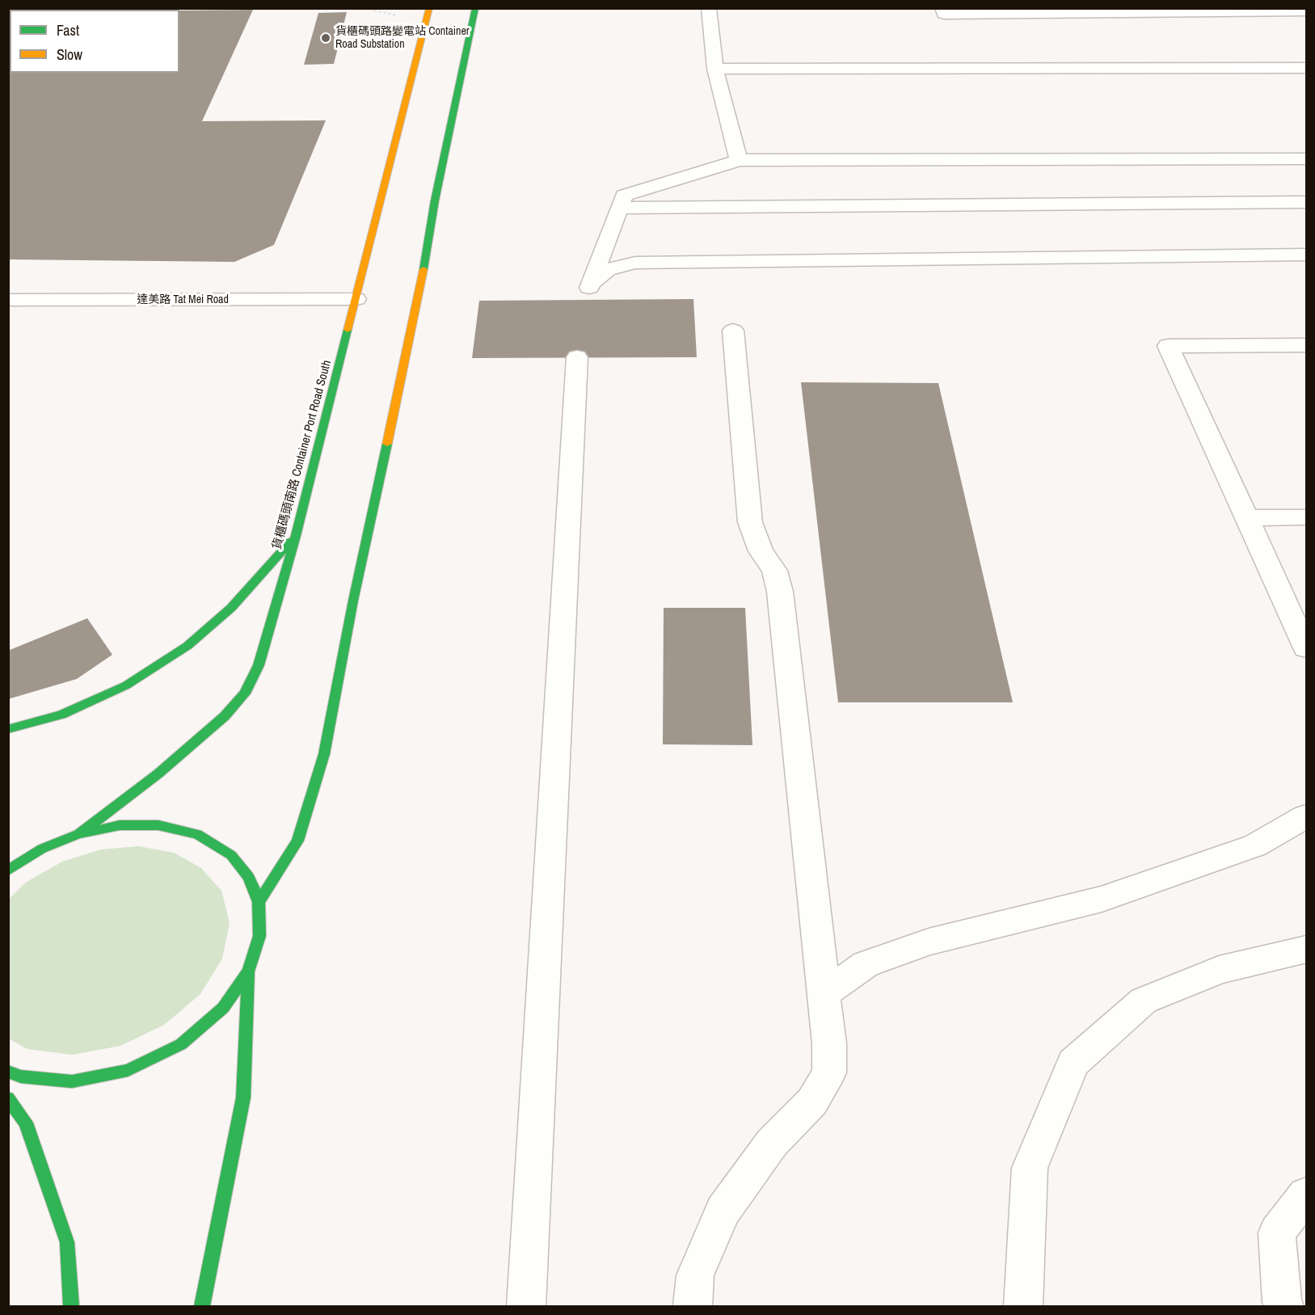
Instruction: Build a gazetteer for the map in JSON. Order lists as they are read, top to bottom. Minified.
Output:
{"streets":{"street":["達美路 Tat Mei Road","貨櫃碼頭南路 Container Port Road South"]},"crossings":[["達美路 Tat Mei Road","貨櫃碼頭南路 Container Port Road South"]],"places":["貨櫃碼頭路變電站 Container Road Substation"],"legend":["Fast","Slow"]}
